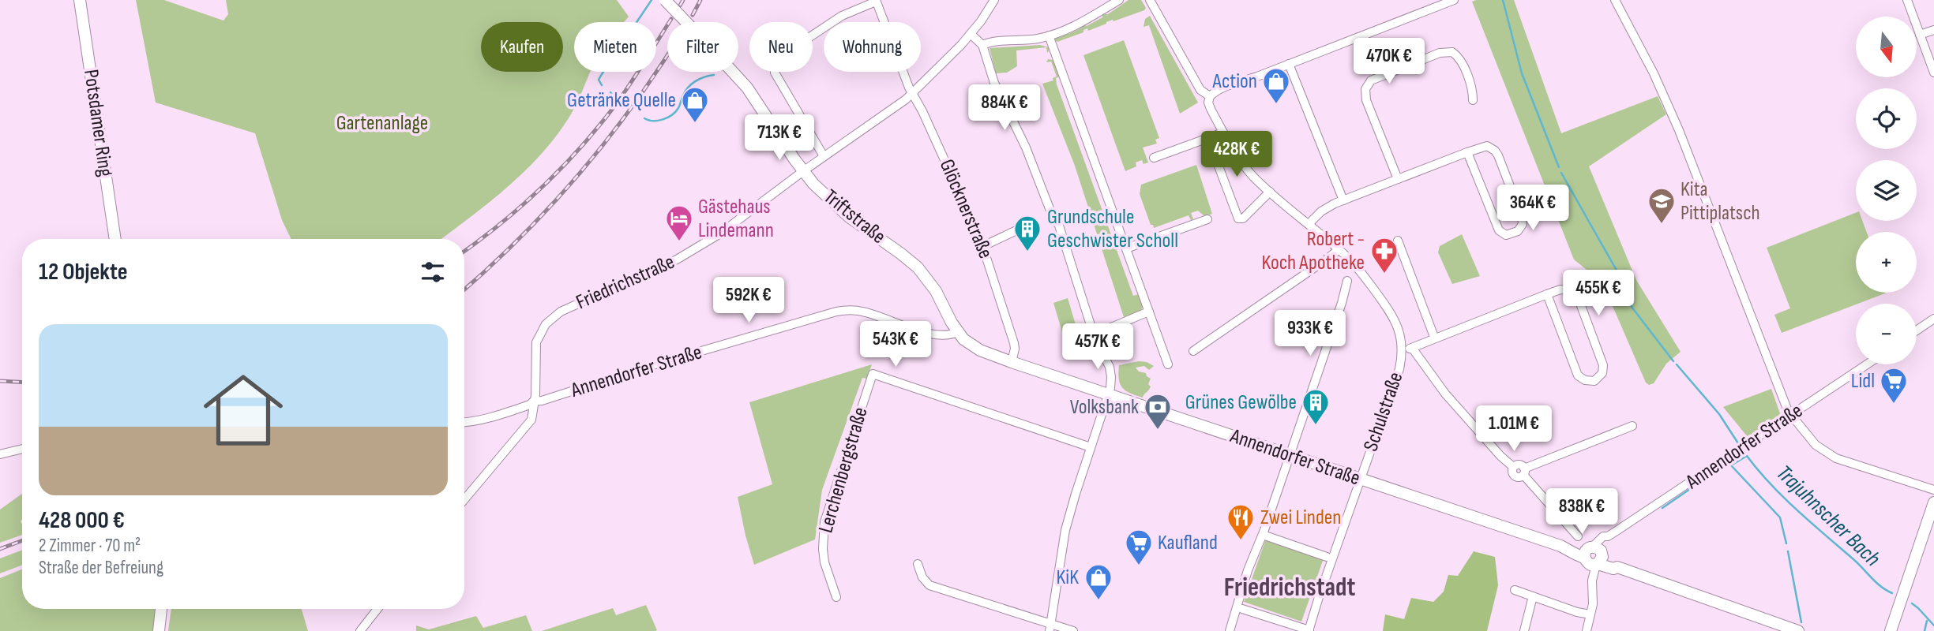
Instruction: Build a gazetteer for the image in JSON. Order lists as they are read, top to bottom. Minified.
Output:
{"streets":{"main road":["Potsdamer Ring","Triftstraße","Annendorfer Straße"],"street":["Glöcknerstraße","Friedrichstraße","Schulstraße","Lerchenbergstraße"]},"crossings":[["Glöcknerstraße","Friedrichstraße"],["Glöcknerstraße","Annendorfer Straße"],["Triftstraße","Friedrichstraße"],["Triftstraße","Annendorfer Straße"],["Friedrichstraße","Annendorfer Straße"],["Annendorfer Straße","Schulstraße"]],"districts":["Friedrichstadt"],"water":["Trajuhnscher Bach"],"parks":["Gartenanlage"],"places":{"shop":["Action","Getränke Quelle","KiK"],"school or university":["Kita Pittiplatsch"],"hotel":["Gästehaus Lindemann"],"building":["Grundschule Geschwister Scholl","Grünes Gewölbe"],"pharmacy":["Robert - Koch Apotheke"],"supermarket":["Lidl","Kaufland"],"bank":["Volksbank"],"restaurant":["Zwei Linden"]},"north":"bottom","page":{"map_buttons":["+","−"],"chip":["Kaufen","Mieten","Filter","Neu","Wohnung"],"price":["470K €","884K €","713K €","428K €","364K €","455K €","592K €","933K €","543K €","457K €","1.01M €","838K €"],"heading":"12 Objekte","list":[{"name":"428 000 €","note":"2 Zimmer · 70 m² · Straße der Befreiung"}]}}
